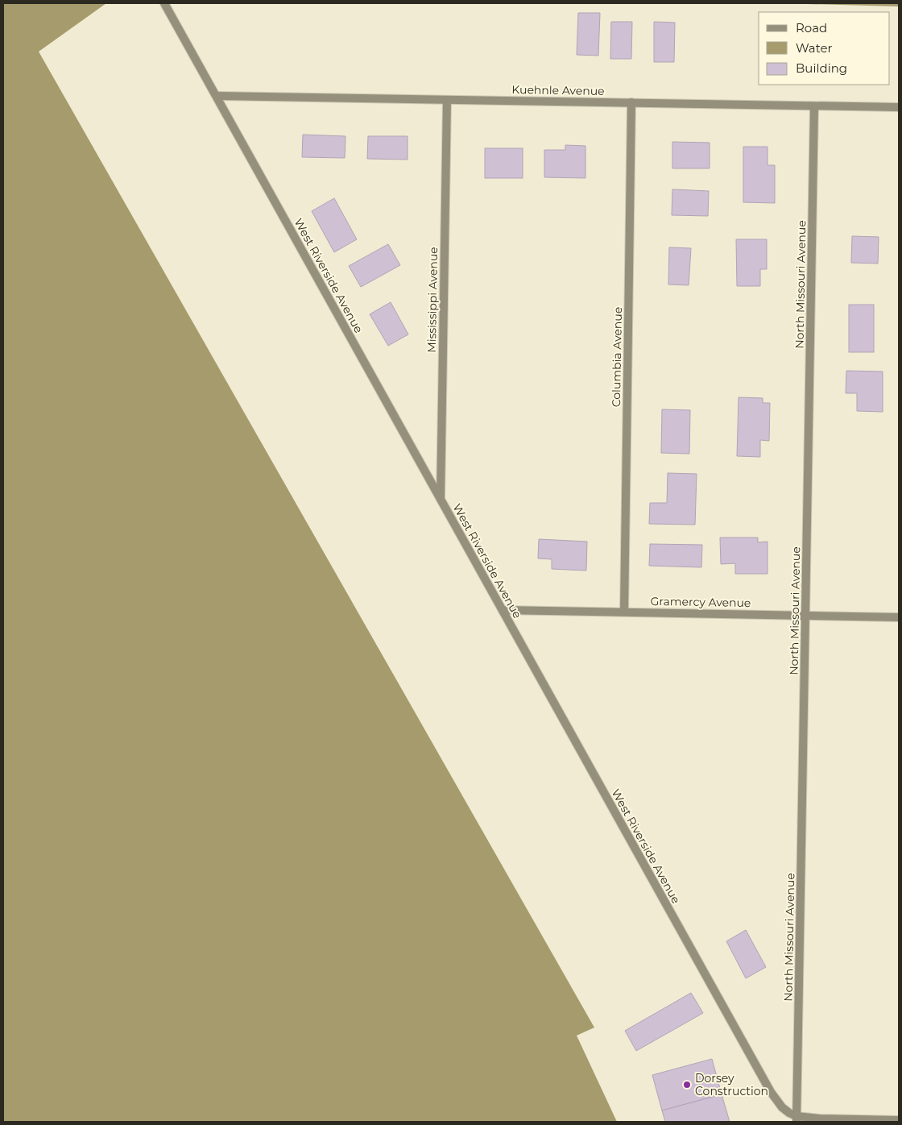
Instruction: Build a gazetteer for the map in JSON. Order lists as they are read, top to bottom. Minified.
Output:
{"streets":{"street":["Kuehnle Avenue","West Riverside Avenue","North Missouri Avenue","Mississippi Avenue","Columbia Avenue","Gramercy Avenue"]},"crossings":[["Kuehnle Avenue","West Riverside Avenue"],["Kuehnle Avenue","North Missouri Avenue"],["Kuehnle Avenue","Mississippi Avenue"],["Kuehnle Avenue","Columbia Avenue"],["West Riverside Avenue","North Missouri Avenue"],["West Riverside Avenue","Mississippi Avenue"],["West Riverside Avenue","Gramercy Avenue"],["North Missouri Avenue","Gramercy Avenue"],["Columbia Avenue","Gramercy Avenue"]],"places":["Dorsey Construction"],"legend":["Road","Water","Building"]}
